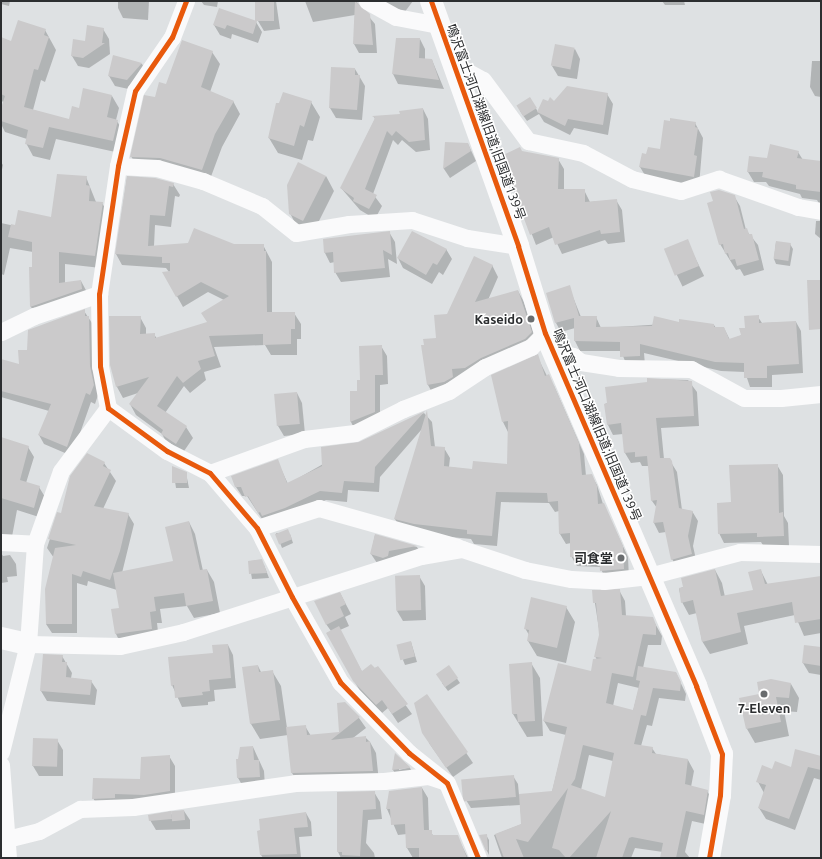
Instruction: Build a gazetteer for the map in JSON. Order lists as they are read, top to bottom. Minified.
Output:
{"streets":{"street":["鳴沢富士河口湖線旧道;旧国道139号"]},"places":["Kaseido","司食堂","7-Eleven"]}
